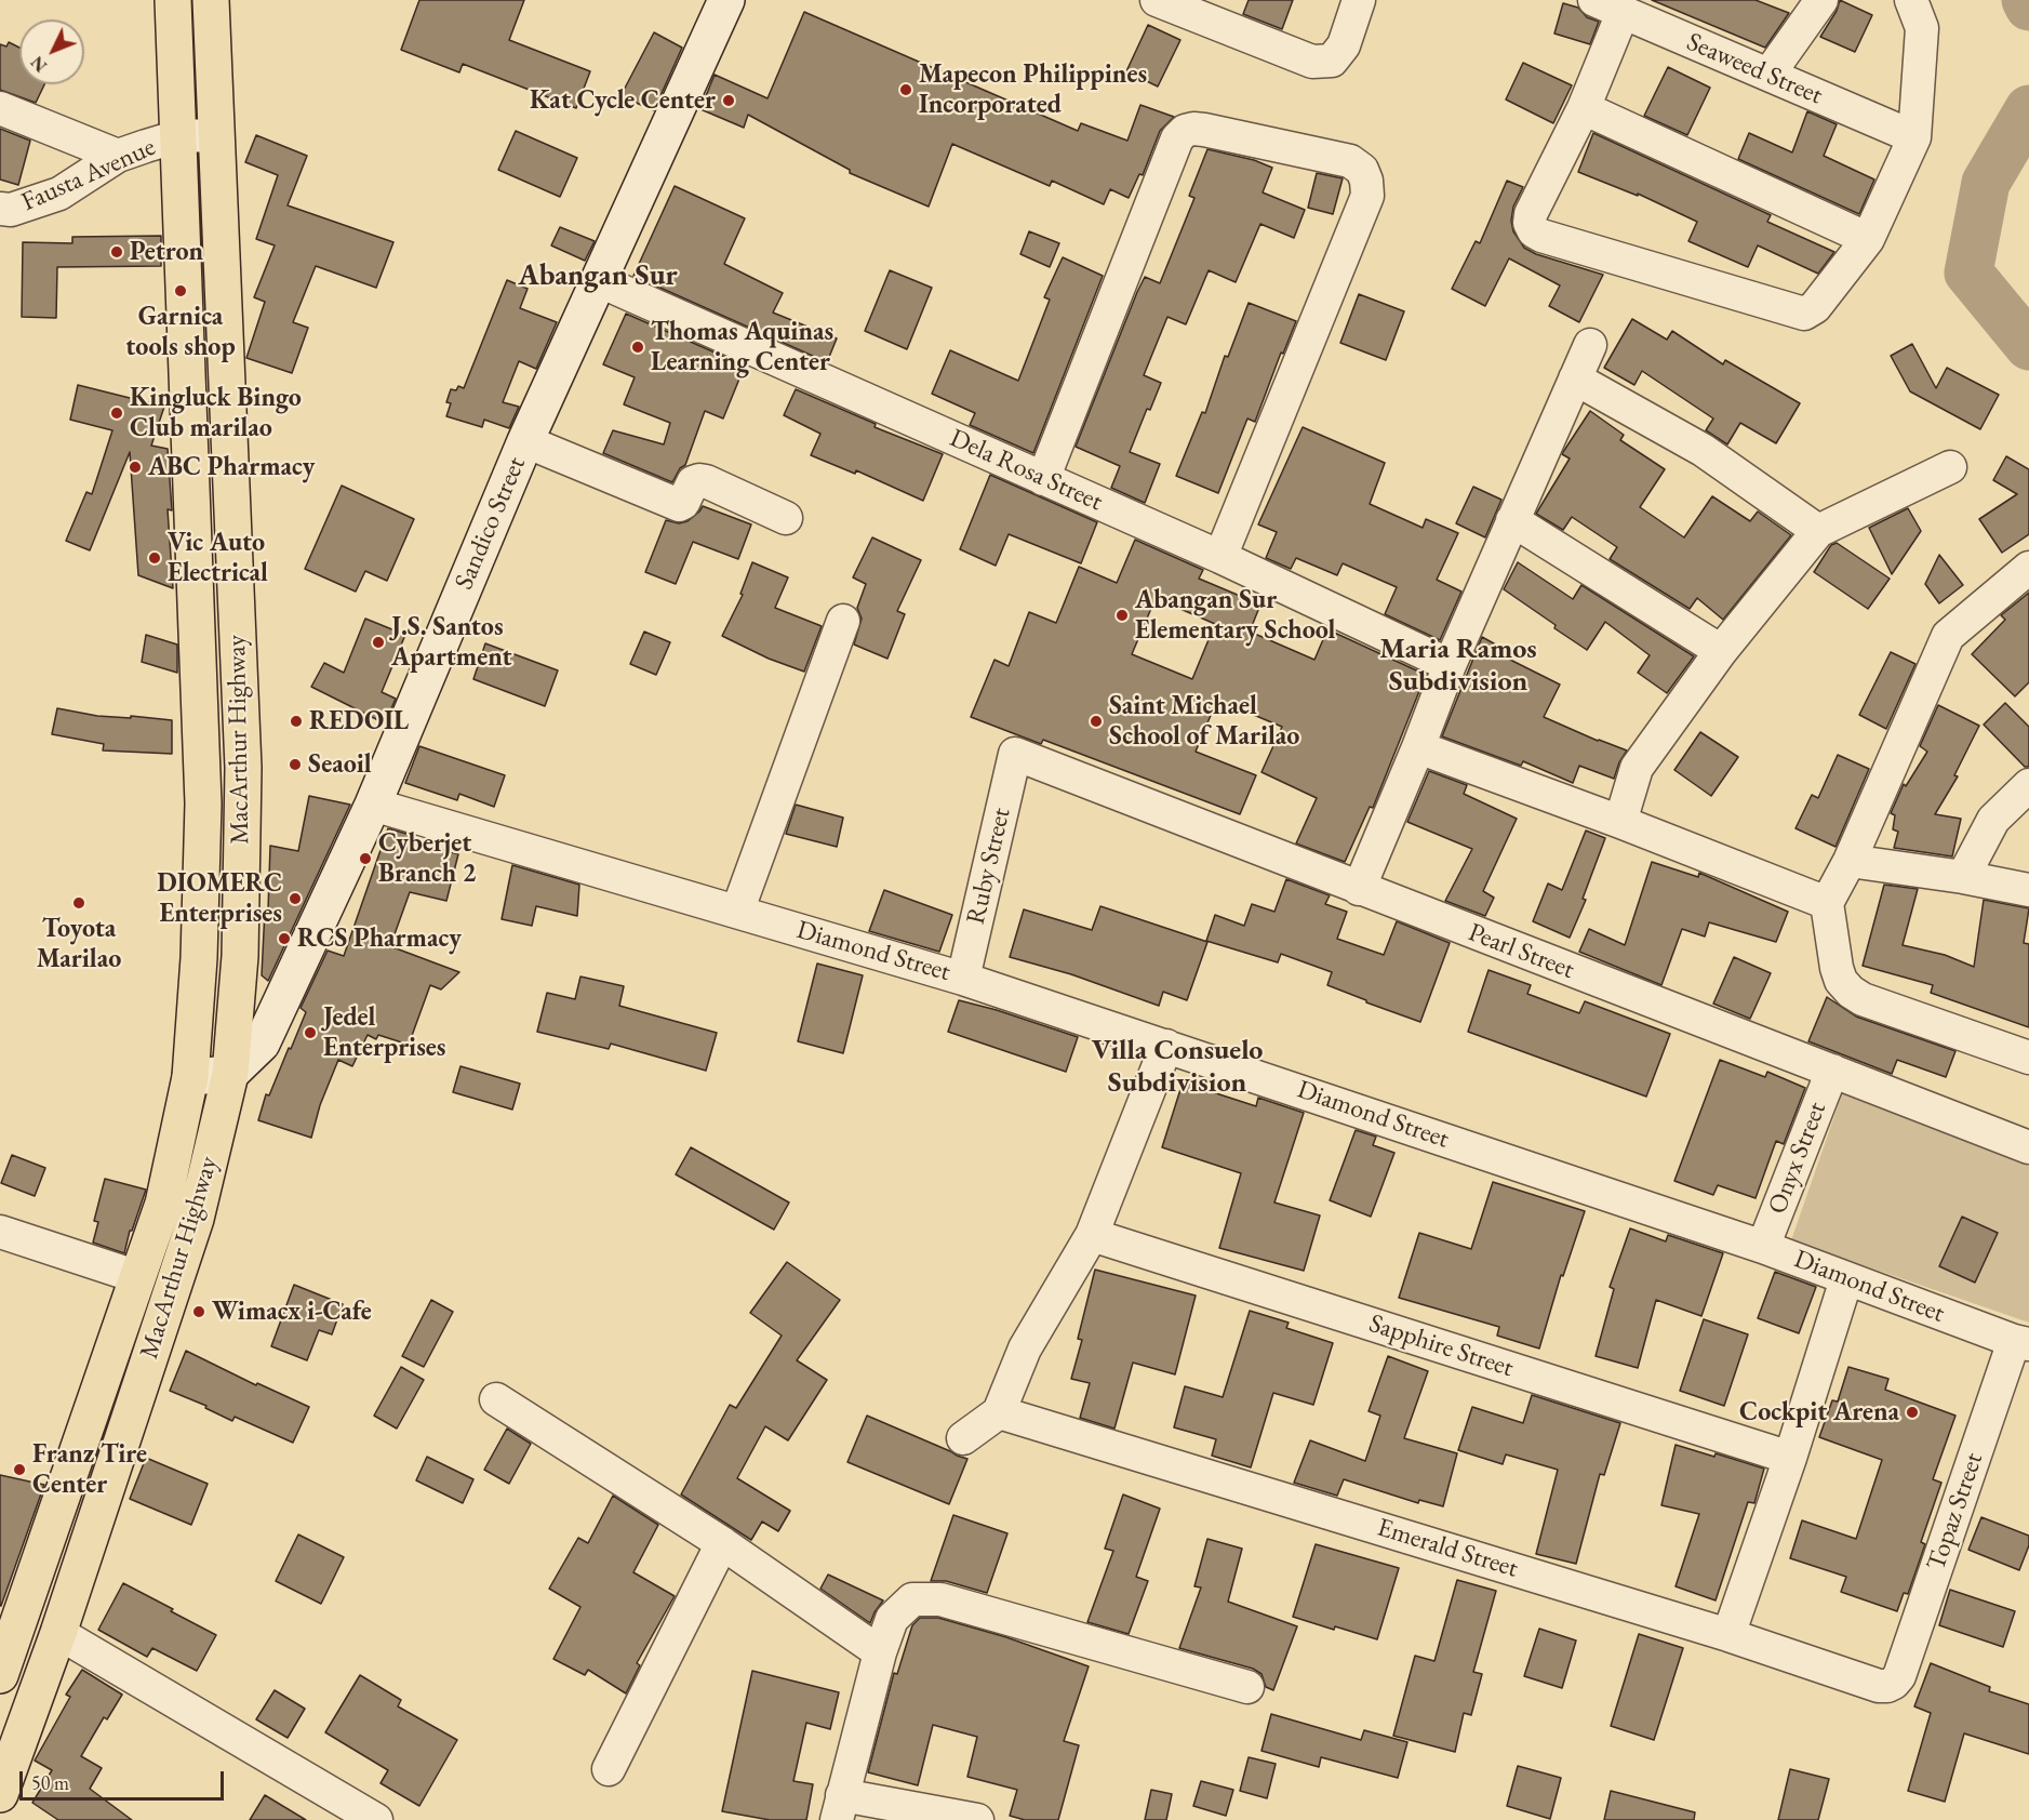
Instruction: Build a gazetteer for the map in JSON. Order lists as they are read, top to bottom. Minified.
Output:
{"streets":{"highway":["MacArthur Highway"],"main road":["Sandico Street"],"street":["Seaweed Street","Fausta Avenue","Dela Rosa Street","Ruby Street","Diamond Street","Pearl Street","Onyx Street","Sapphire Street","Topaz Street","Emerald Street"]},"crossings":[["Fausta Avenue","MacArthur Highway"],["Dela Rosa Street","Sandico Street"],["Sandico Street","MacArthur Highway"],["Sandico Street","Diamond Street"],["Ruby Street","Diamond Street"],["Ruby Street","Pearl Street"],["Diamond Street","Onyx Street"],["Diamond Street","Topaz Street"],["Pearl Street","Onyx Street"],["Topaz Street","Emerald Street"]],"districts":["Abangan Sur","Maria Ramos Subdivision","Villa Consuelo Subdivision"],"places":["Mapecon Philippines Incorporated","Kat Cycle Center","Petron","Garnica tools shop","Thomas Aquinas Learning Center","Kingluck Bingo Club marilao","ABC Pharmacy","Vic Auto Electrical","Abangan Sur Elementary School","J.S. Santos Apartment","REDOIL","Saint Michael School of Marilao","Seaoil","Cyberjet Branch 2","DIOMERC Enterprises","Toyota Marilao","RCS Pharmacy","Jedel Enterprises","Wimacx i-Cafe","Cockpit Arena","Franz Tire Center"],"scale_bar":"50 m","north":"bottom left"}
